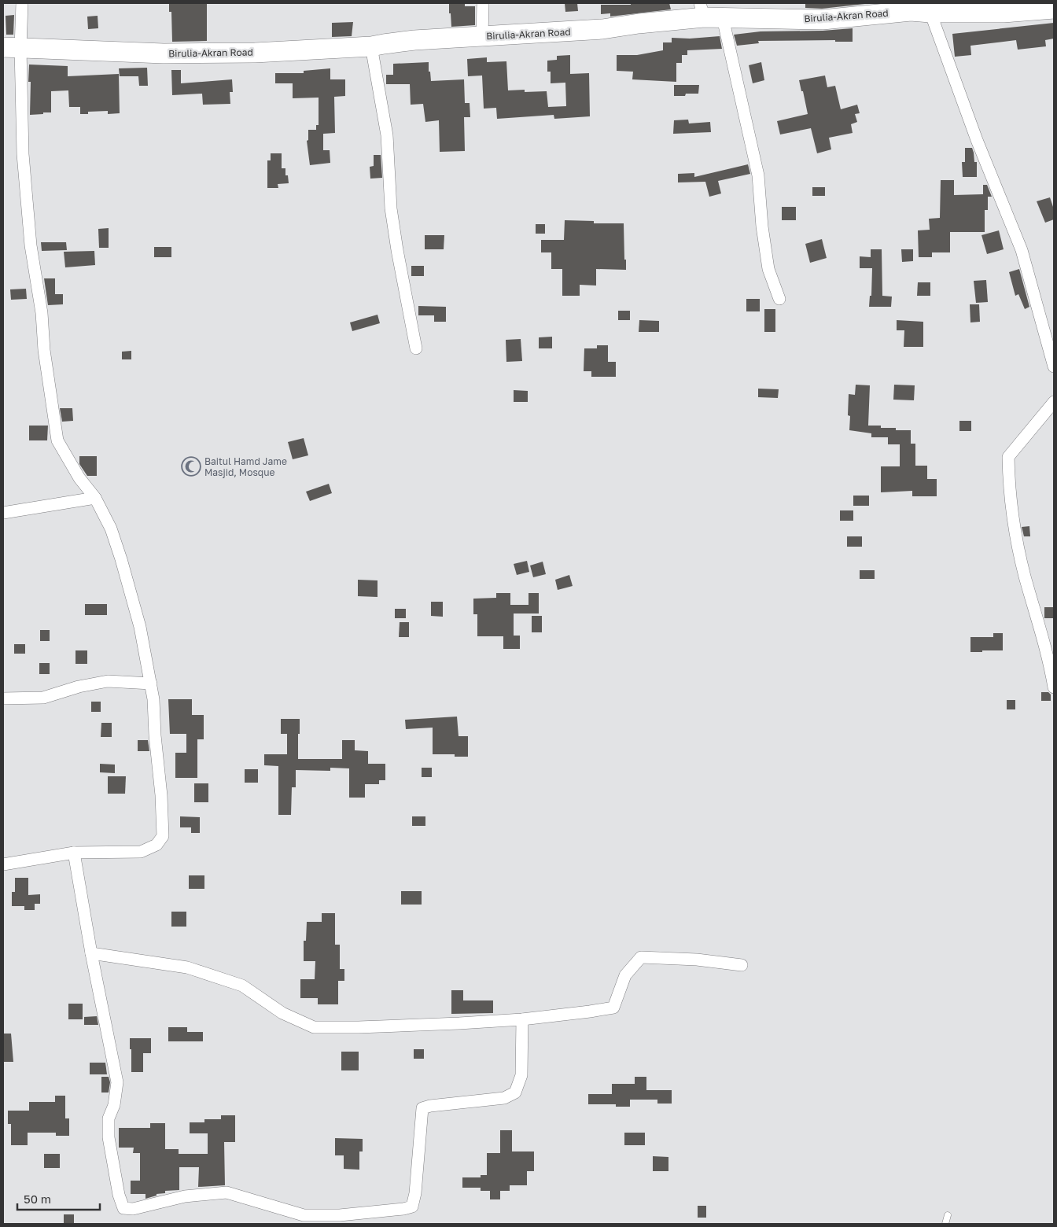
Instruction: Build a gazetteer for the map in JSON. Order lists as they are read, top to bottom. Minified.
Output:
{"streets":{"highway":["Birulia-Akran Road"]},"places":{"mosque":["Baitul Hamd Jame Masjid, Mosque"]},"scale_bar":"50 m"}
